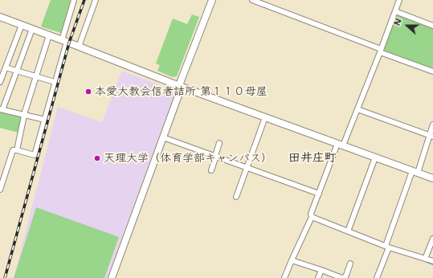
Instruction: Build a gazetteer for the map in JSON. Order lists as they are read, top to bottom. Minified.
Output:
{"districts":["田井庄町"],"places":["本愛大教会信者詰所 第１１０母屋","天理大学（体育学部キャンパス）"],"north":"left"}
